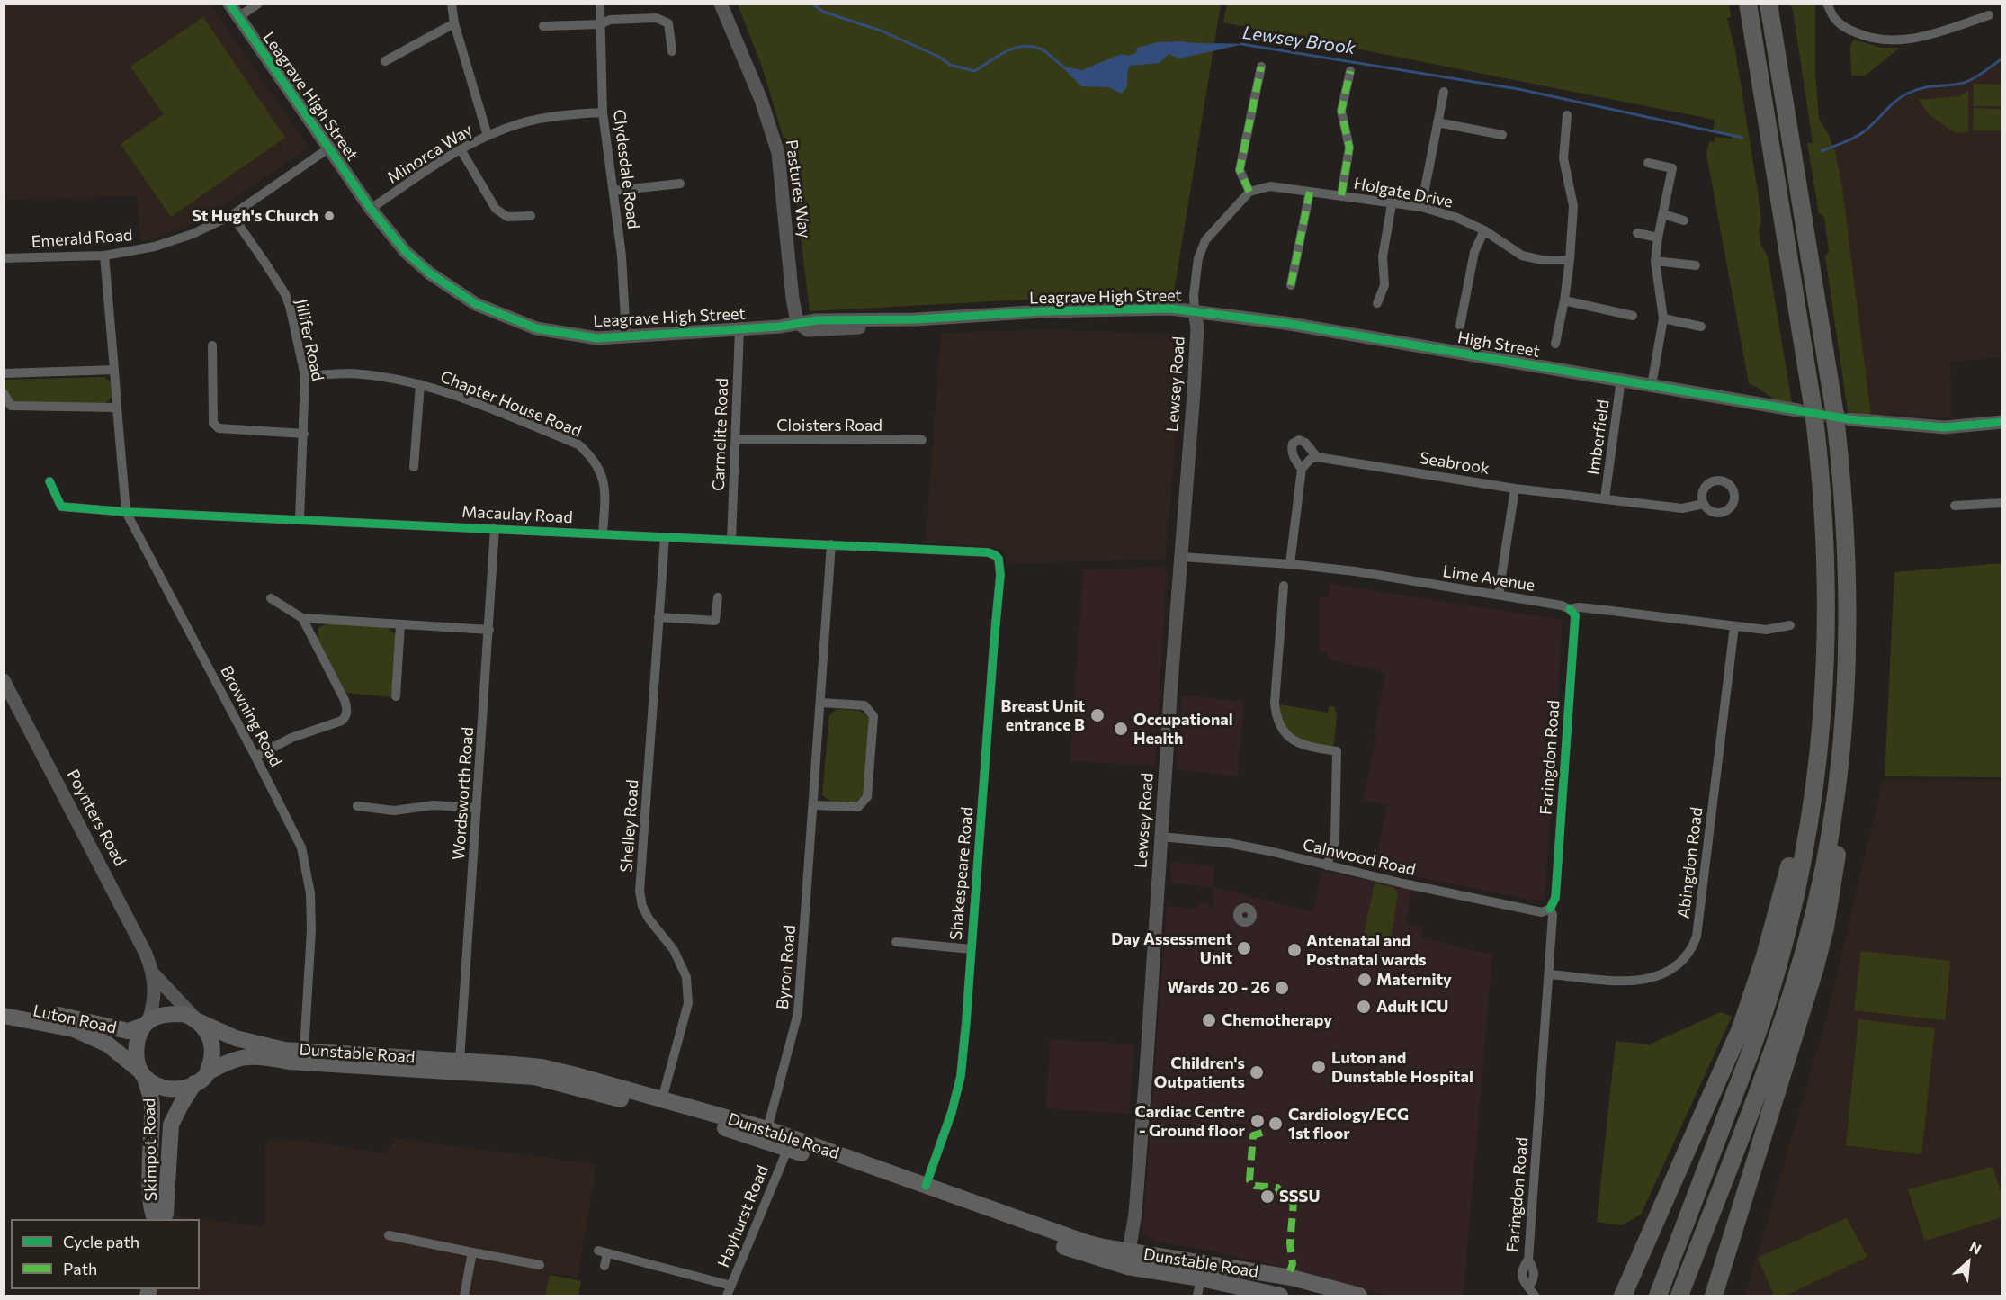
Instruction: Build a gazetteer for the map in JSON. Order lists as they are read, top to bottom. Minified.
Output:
{"streets":{"main road":["Luton Road","Dunstable Road","Skimpot Road"],"street":["Leagrave High Street","Minorca Way","Clydesdale Road","Pastures Way","Holgate Drive","Emerald Road","Jillifer Road","High Street","Lewsey Road","Chapter House Road","Cloisters Road","Carmelite Road","Imberfield","Seabrook","Macaulay Road","Lime Avenue","Browning Road","Faringdon Road","Wordsworth Road","Poynters Road","Shelley Road","Calnwood Road","Abingdon Road","Shakespeare Road","Byron Road","Hayhurst Road"]},"crossings":[["Leagrave High Street","Minorca Way"],["Leagrave High Street","Clydesdale Road"],["Leagrave High Street","Pastures Way"],["Leagrave High Street","Emerald Road"],["Leagrave High Street","High Street"],["Leagrave High Street","Lewsey Road"],["Leagrave High Street","Carmelite Road"],["Minorca Way","Clydesdale Road"],["Emerald Road","Jillifer Road"],["Emerald Road","Browning Road"],["Jillifer Road","Chapter House Road"],["Jillifer Road","Macaulay Road"],["High Street","Lewsey Road"],["High Street","Imberfield"],["Lewsey Road","Lime Avenue"],["Lewsey Road","Calnwood Road"],["Lewsey Road","Dunstable Road"],["Chapter House Road","Macaulay Road"],["Cloisters Road","Carmelite Road"],["Carmelite Road","Macaulay Road"],["Imberfield","Seabrook"],["Macaulay Road","Browning Road"],["Macaulay Road","Wordsworth Road"],["Macaulay Road","Shelley Road"],["Macaulay Road","Shakespeare Road"],["Macaulay Road","Byron Road"],["Lime Avenue","Faringdon Road"],["Lime Avenue","Abingdon Road"],["Browning Road","Dunstable Road"],["Faringdon Road","Calnwood Road"],["Faringdon Road","Abingdon Road"],["Wordsworth Road","Dunstable Road"],["Poynters Road","Luton Road"],["Poynters Road","Dunstable Road"],["Poynters Road","Skimpot Road"],["Shelley Road","Dunstable Road"],["Shakespeare Road","Dunstable Road"],["Byron Road","Dunstable Road"],["Luton Road","Dunstable Road"],["Luton Road","Skimpot Road"],["Dunstable Road","Skimpot Road"],["Dunstable Road","Hayhurst Road"]],"water":["Lewsey Brook"],"places":["St Hugh's Church","Breast Unit entrance B","Occupational Health","Day Assessment Unit","Antenatal and Postnatal wards","Maternity","Wards 20 - 26","Adult ICU","Chemotherapy","Luton and Dunstable Hospital","Children's Outpatients","Cardiac Centre - Ground floor","Cardiology/ECG 1st floor","SSSU"],"legend":["Cycle path","Path"],"north":"top right"}
